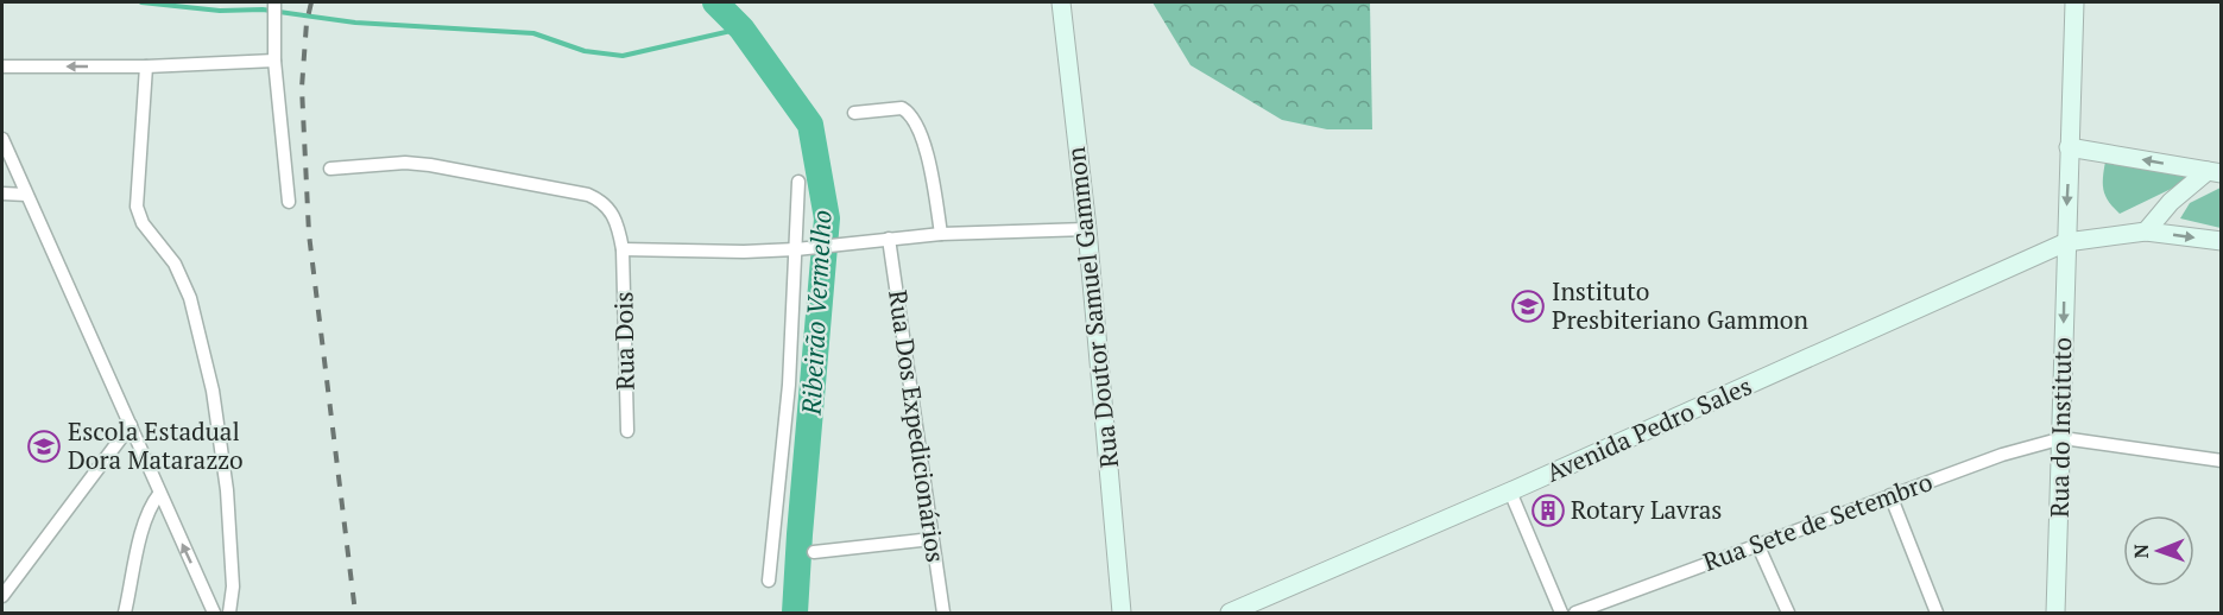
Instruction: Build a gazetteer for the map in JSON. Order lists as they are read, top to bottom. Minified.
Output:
{"streets":{"main road":["Rua Doutor Samuel Gammon","Rua do Instituto","Avenida Pedro Sales"],"street":["Rua Dois","Rua Dos Expedicionários","Rua Sete de Setembro"]},"crossings":[["Rua do Instituto","Avenida Pedro Sales"],["Rua do Instituto","Rua Sete de Setembro"]],"one_way":["Rua do Instituto"],"water":["Ribeirão Vermelho"],"places":{"school or university":["Instituto Presbiteriano Gammon","Escola Estadual Dora Matarazzo"],"building":["Rotary Lavras"]},"north":"left"}
